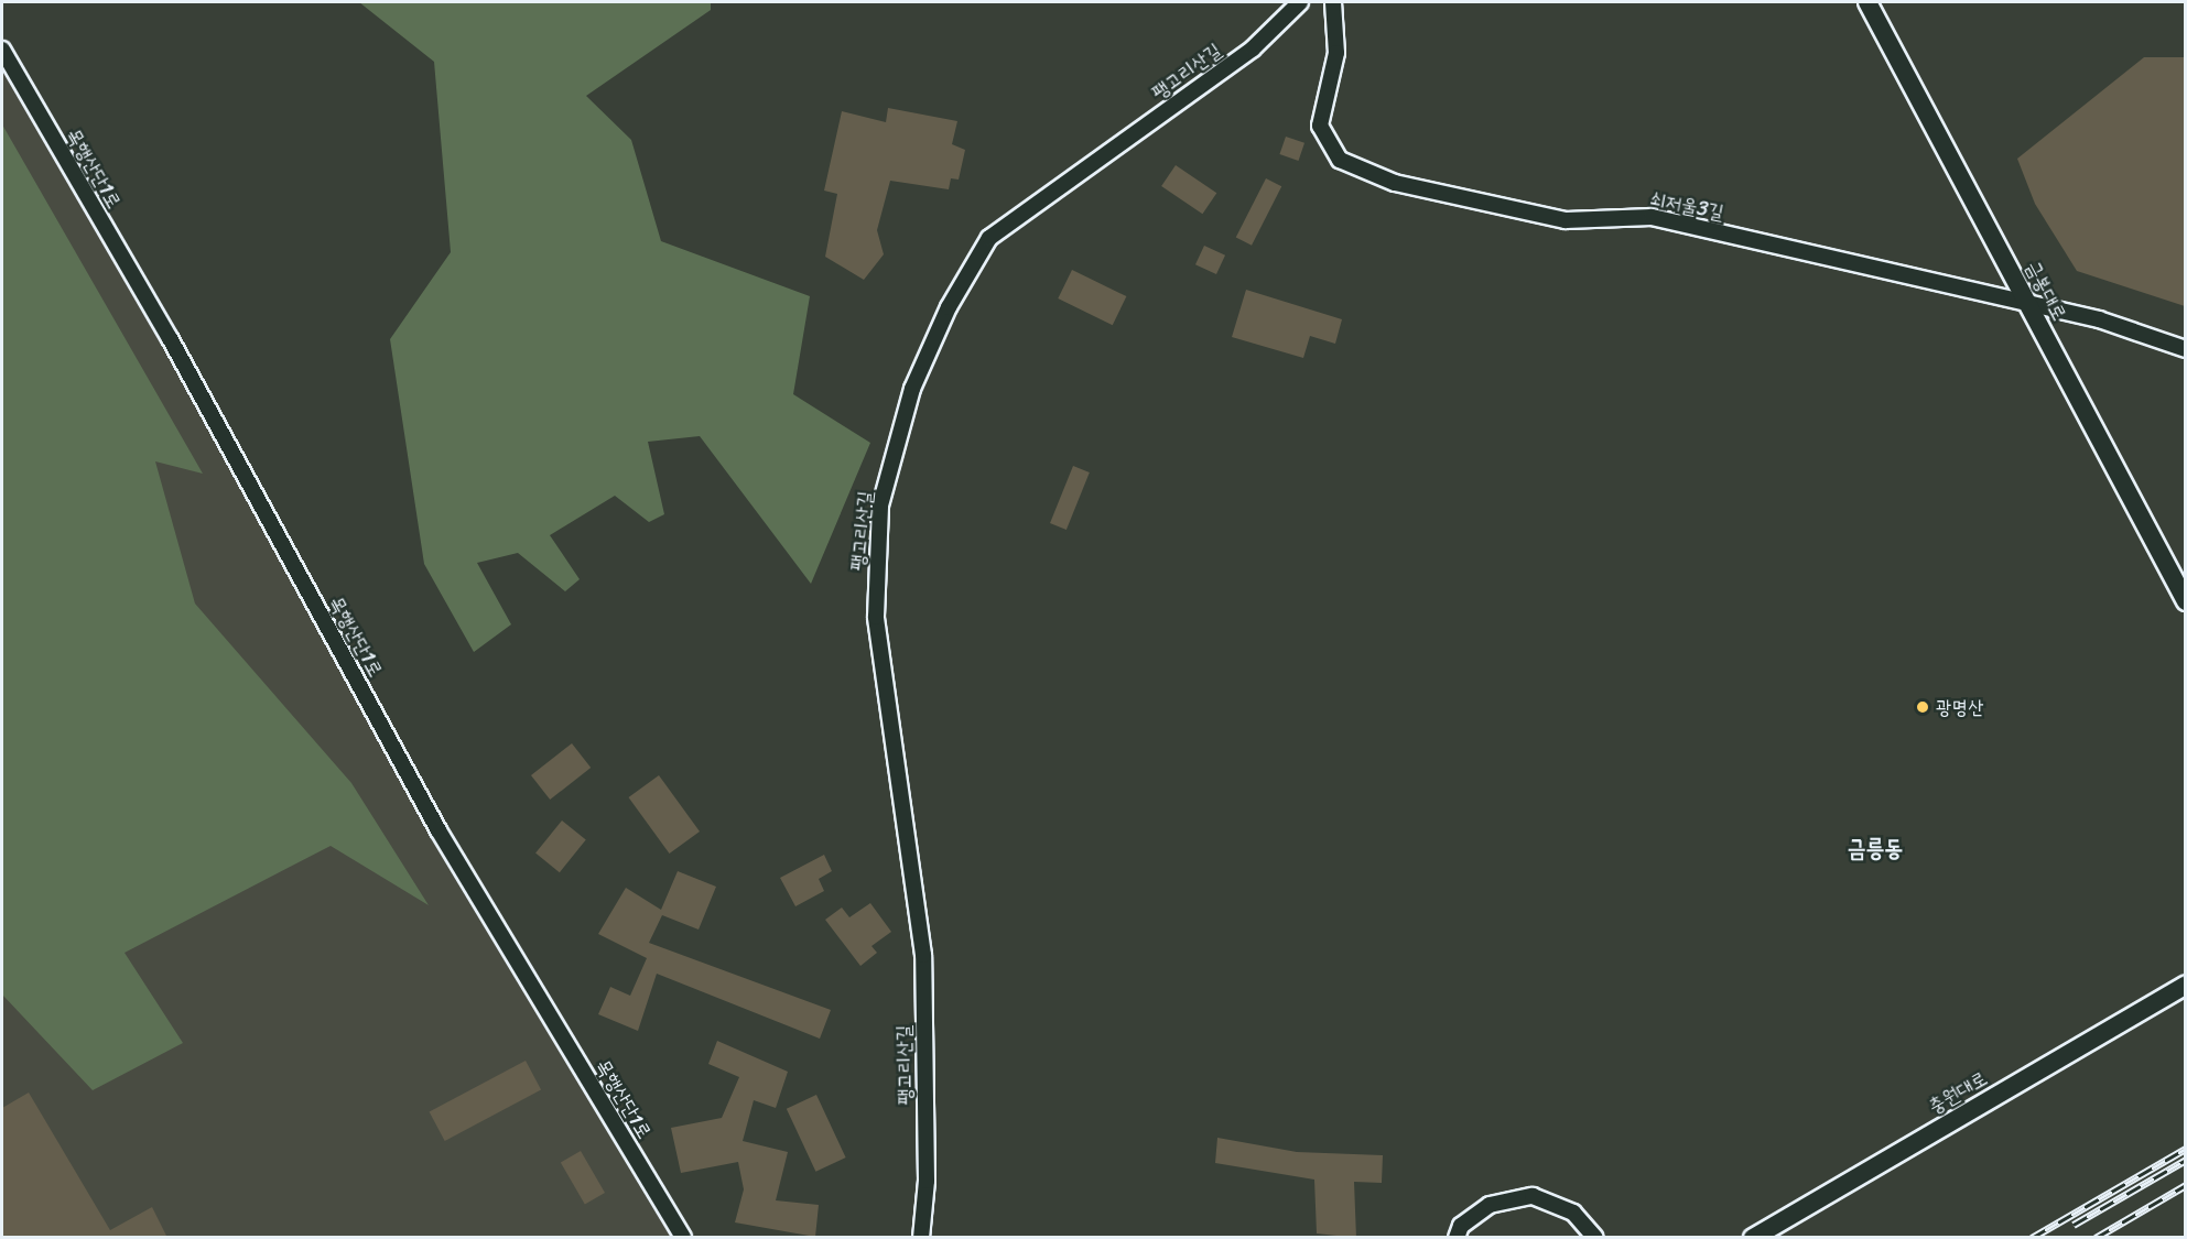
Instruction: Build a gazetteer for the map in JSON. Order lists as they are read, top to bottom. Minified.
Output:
{"streets":{"street":["팽고리산길","목행산단1로","쇠저울3길","금봉대로","충원대로"]},"crossings":[["쇠저울3길","금봉대로"]],"districts":["금릉동"],"places":["광명산"]}
